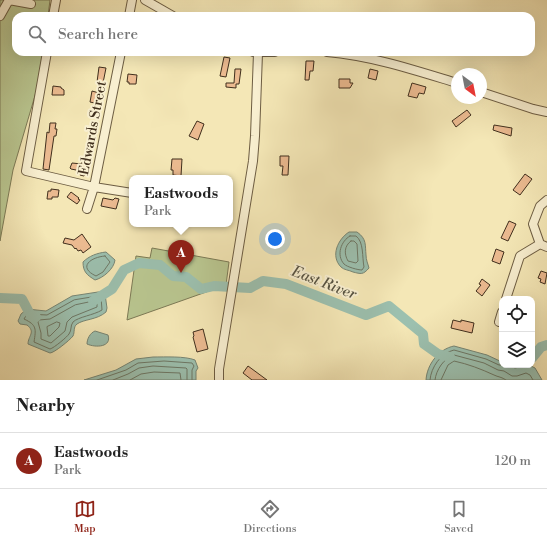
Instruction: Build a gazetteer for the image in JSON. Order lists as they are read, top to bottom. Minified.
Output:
{"streets":{"street":["Edwards Street"]},"water":["East River"],"north":"bottom right","page":{"search":"Search here","popup":["Eastwoods","Park"],"pins":"A","heading":"Nearby","list":[{"mark":"A","name":"Eastwoods","note":"Park","value":"120 m"}],"nav":["Map","Directions","Saved"]}}
